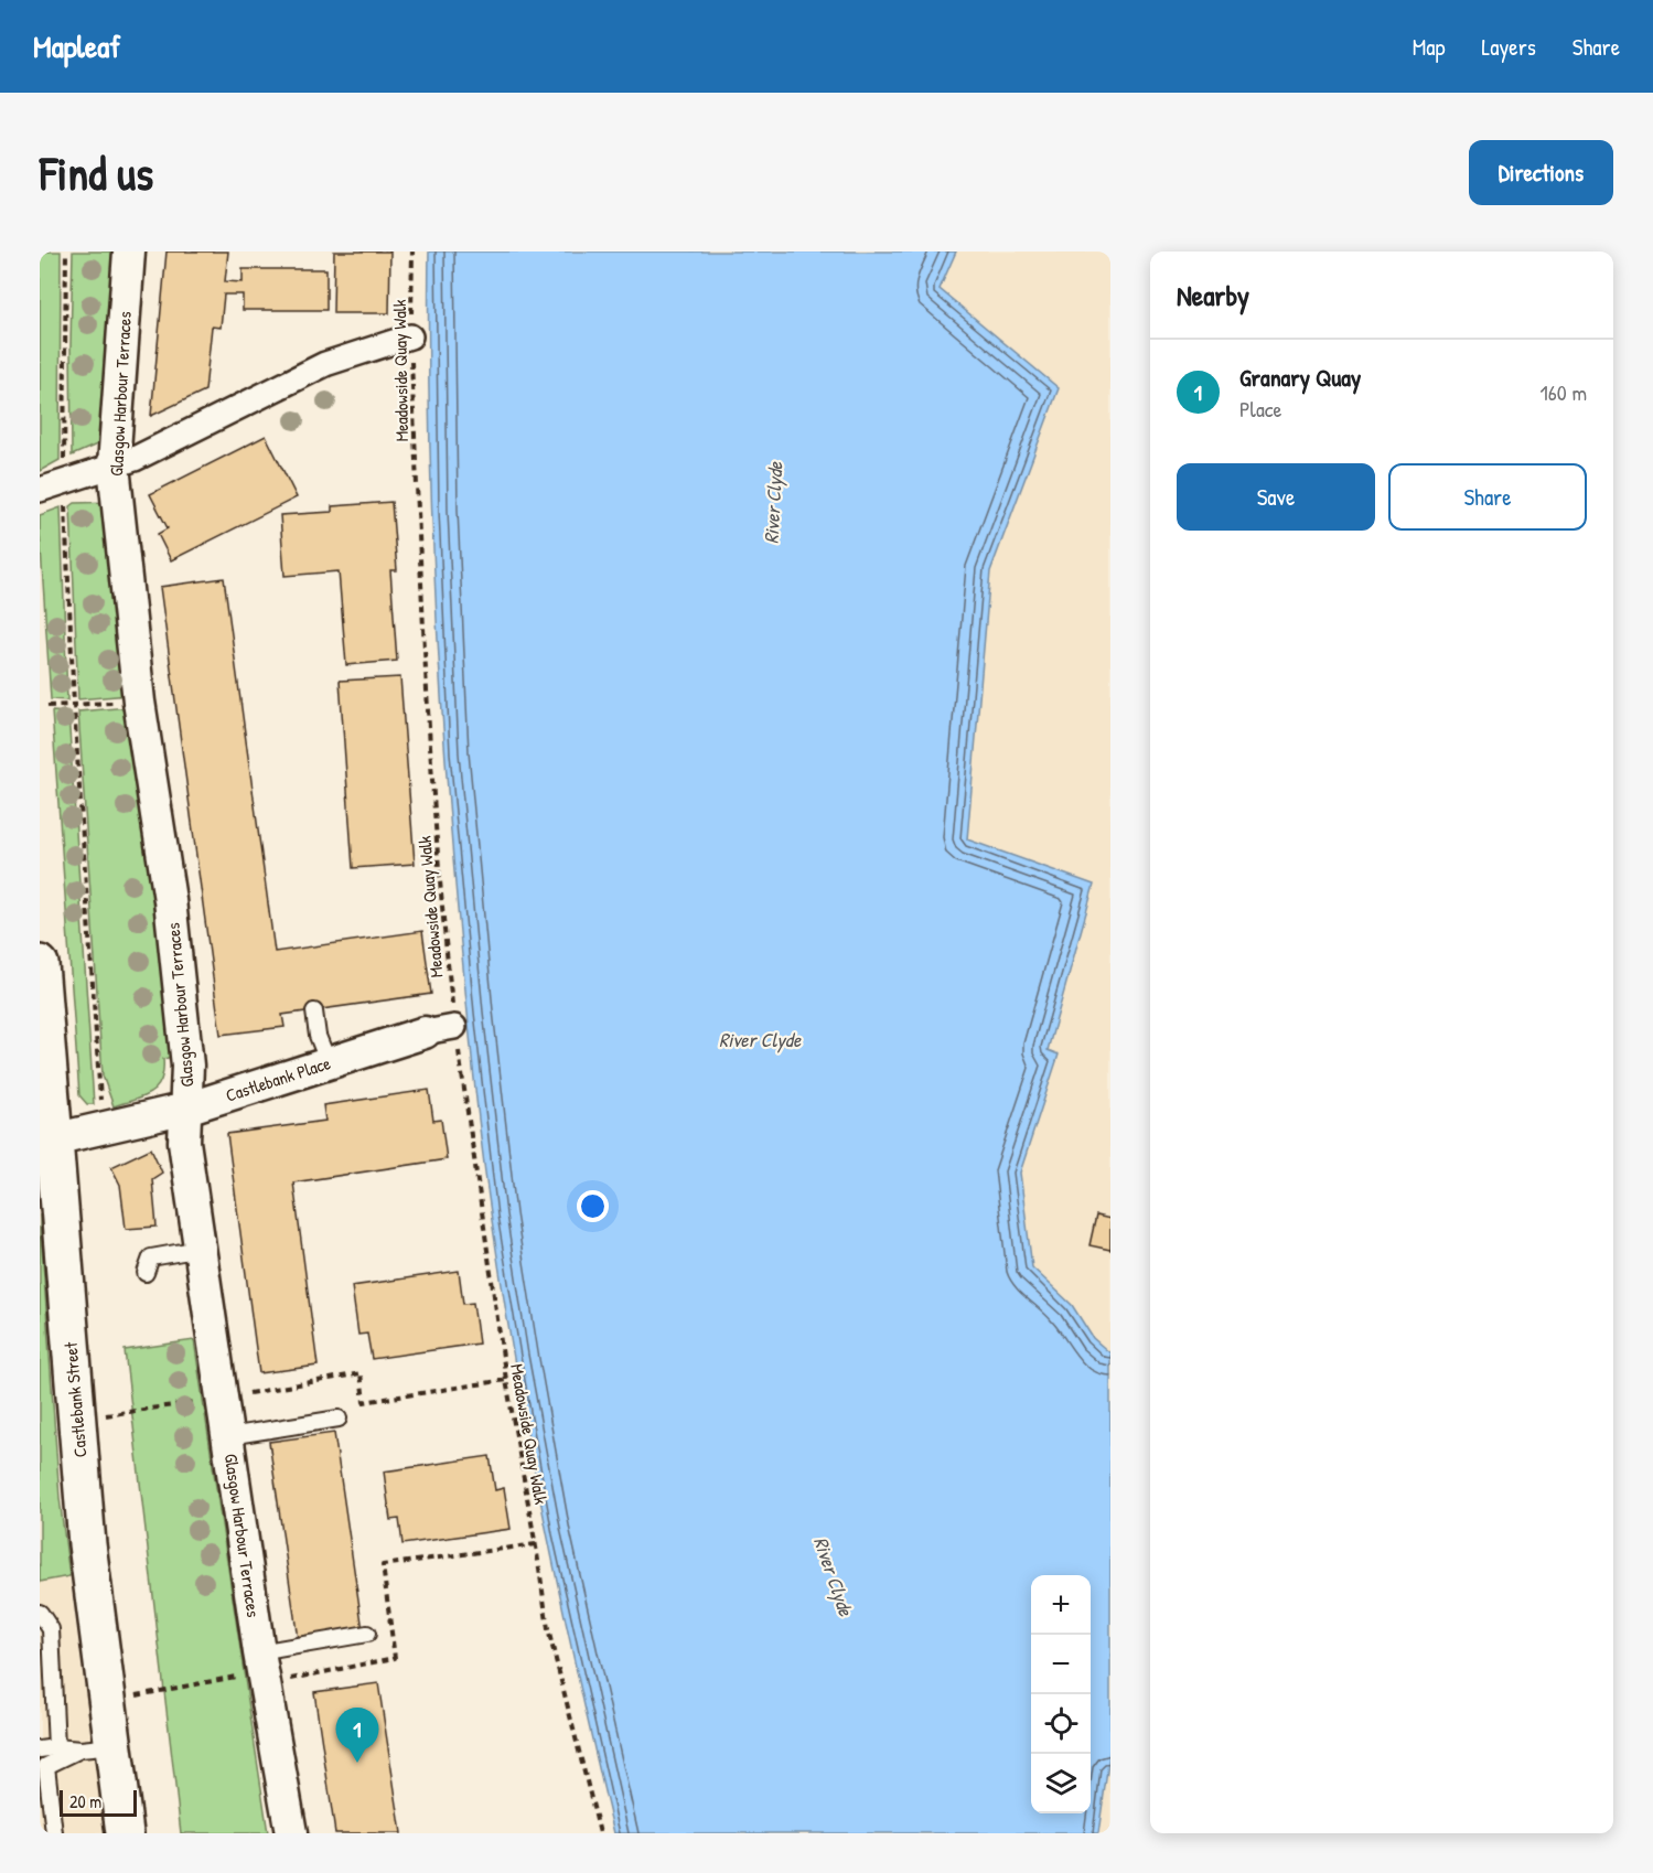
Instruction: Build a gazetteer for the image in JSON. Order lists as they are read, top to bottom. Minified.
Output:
{"streets":{"street":["Glasgow Harbour Terraces","Castlebank Place","Castlebank Street"],"path":["Meadowside Quay Walk"]},"crossings":[["Glasgow Harbour Terraces","Castlebank Place"],["Castlebank Place","Castlebank Street"]],"water":["River Clyde"],"scale_bar":"20 m","page":{"header":"Mapleaf","nav":["Map","Layers","Share"],"buttons":["Directions",["Save","Share"]],"title":"Find us","heading":"Nearby","list":[{"mark":"1","name":"Granary Quay","note":"Place","value":"160 m"}],"map_buttons":["+","−"],"pins":"1","scale":"20 m"}}
